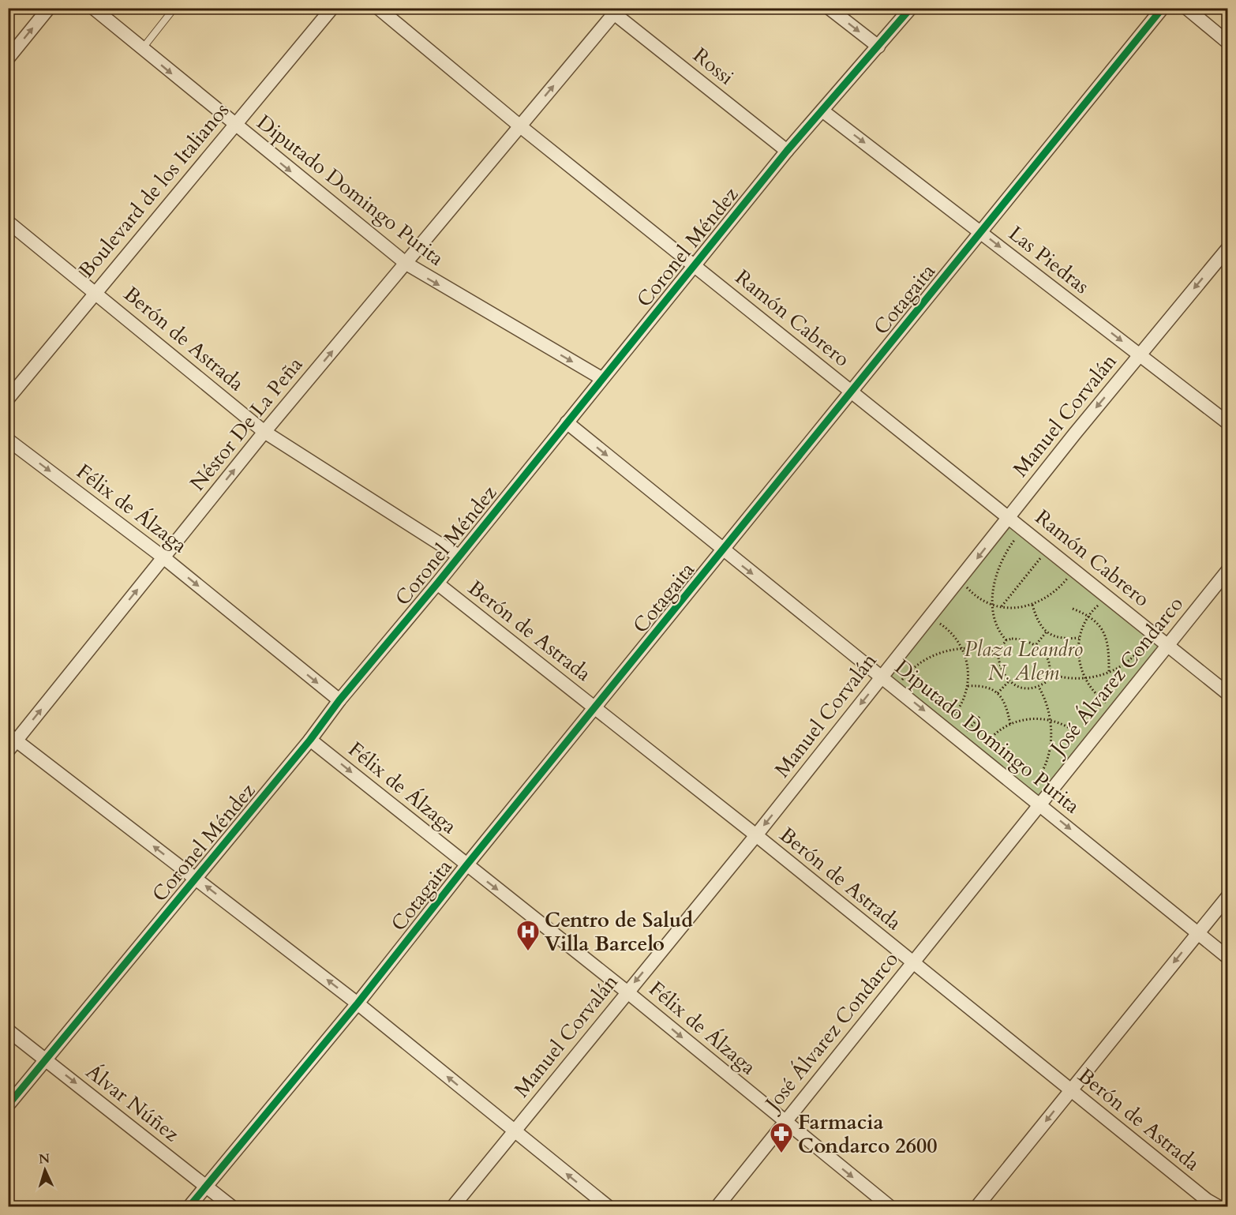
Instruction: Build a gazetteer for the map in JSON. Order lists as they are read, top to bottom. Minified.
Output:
{"streets":{"street":["Rossi","Boulevard de los Italianos","Diputado Domingo Purita","Coronel Méndez","Las Piedras","Cotagaita","Ramón Cabrero","Berón de Astrada","Manuel Corvalán","Néstor De La Peña","Félix de Álzaga","José Álvarez Condarco","Álvar Núñez"]},"crossings":[["Rossi","Coronel Méndez"],["Rossi","Néstor De La Peña"],["Boulevard de los Italianos","Diputado Domingo Purita"],["Boulevard de los Italianos","Berón de Astrada"],["Diputado Domingo Purita","Coronel Méndez"],["Diputado Domingo Purita","Cotagaita"],["Diputado Domingo Purita","Manuel Corvalán"],["Diputado Domingo Purita","Néstor De La Peña"],["Diputado Domingo Purita","José Álvarez Condarco"],["Coronel Méndez","Las Piedras"],["Coronel Méndez","Ramón Cabrero"],["Coronel Méndez","Berón de Astrada"],["Coronel Méndez","Félix de Álzaga"],["Coronel Méndez","Álvar Núñez"],["Las Piedras","Cotagaita"],["Las Piedras","Manuel Corvalán"],["Cotagaita","Ramón Cabrero"],["Cotagaita","Berón de Astrada"],["Cotagaita","Félix de Álzaga"],["Cotagaita","Álvar Núñez"],["Ramón Cabrero","Manuel Corvalán"],["Ramón Cabrero","Néstor De La Peña"],["Ramón Cabrero","José Álvarez Condarco"],["Berón de Astrada","Manuel Corvalán"],["Berón de Astrada","Néstor De La Peña"],["Berón de Astrada","José Álvarez Condarco"],["Manuel Corvalán","Félix de Álzaga"],["Néstor De La Peña","Félix de Álzaga"],["Félix de Álzaga","José Álvarez Condarco"]],"one_way":["Diputado Domingo Purita","Las Piedras","Manuel Corvalán","Néstor De La Peña","Félix de Álzaga","Álvar Núñez"],"parks":["Plaza Leandro N. Alem"],"places":{"hospital":["Centro de Salud Villa Barcelo"],"pharmacy":["Farmacia Condarco 2600"]},"north":"top"}
